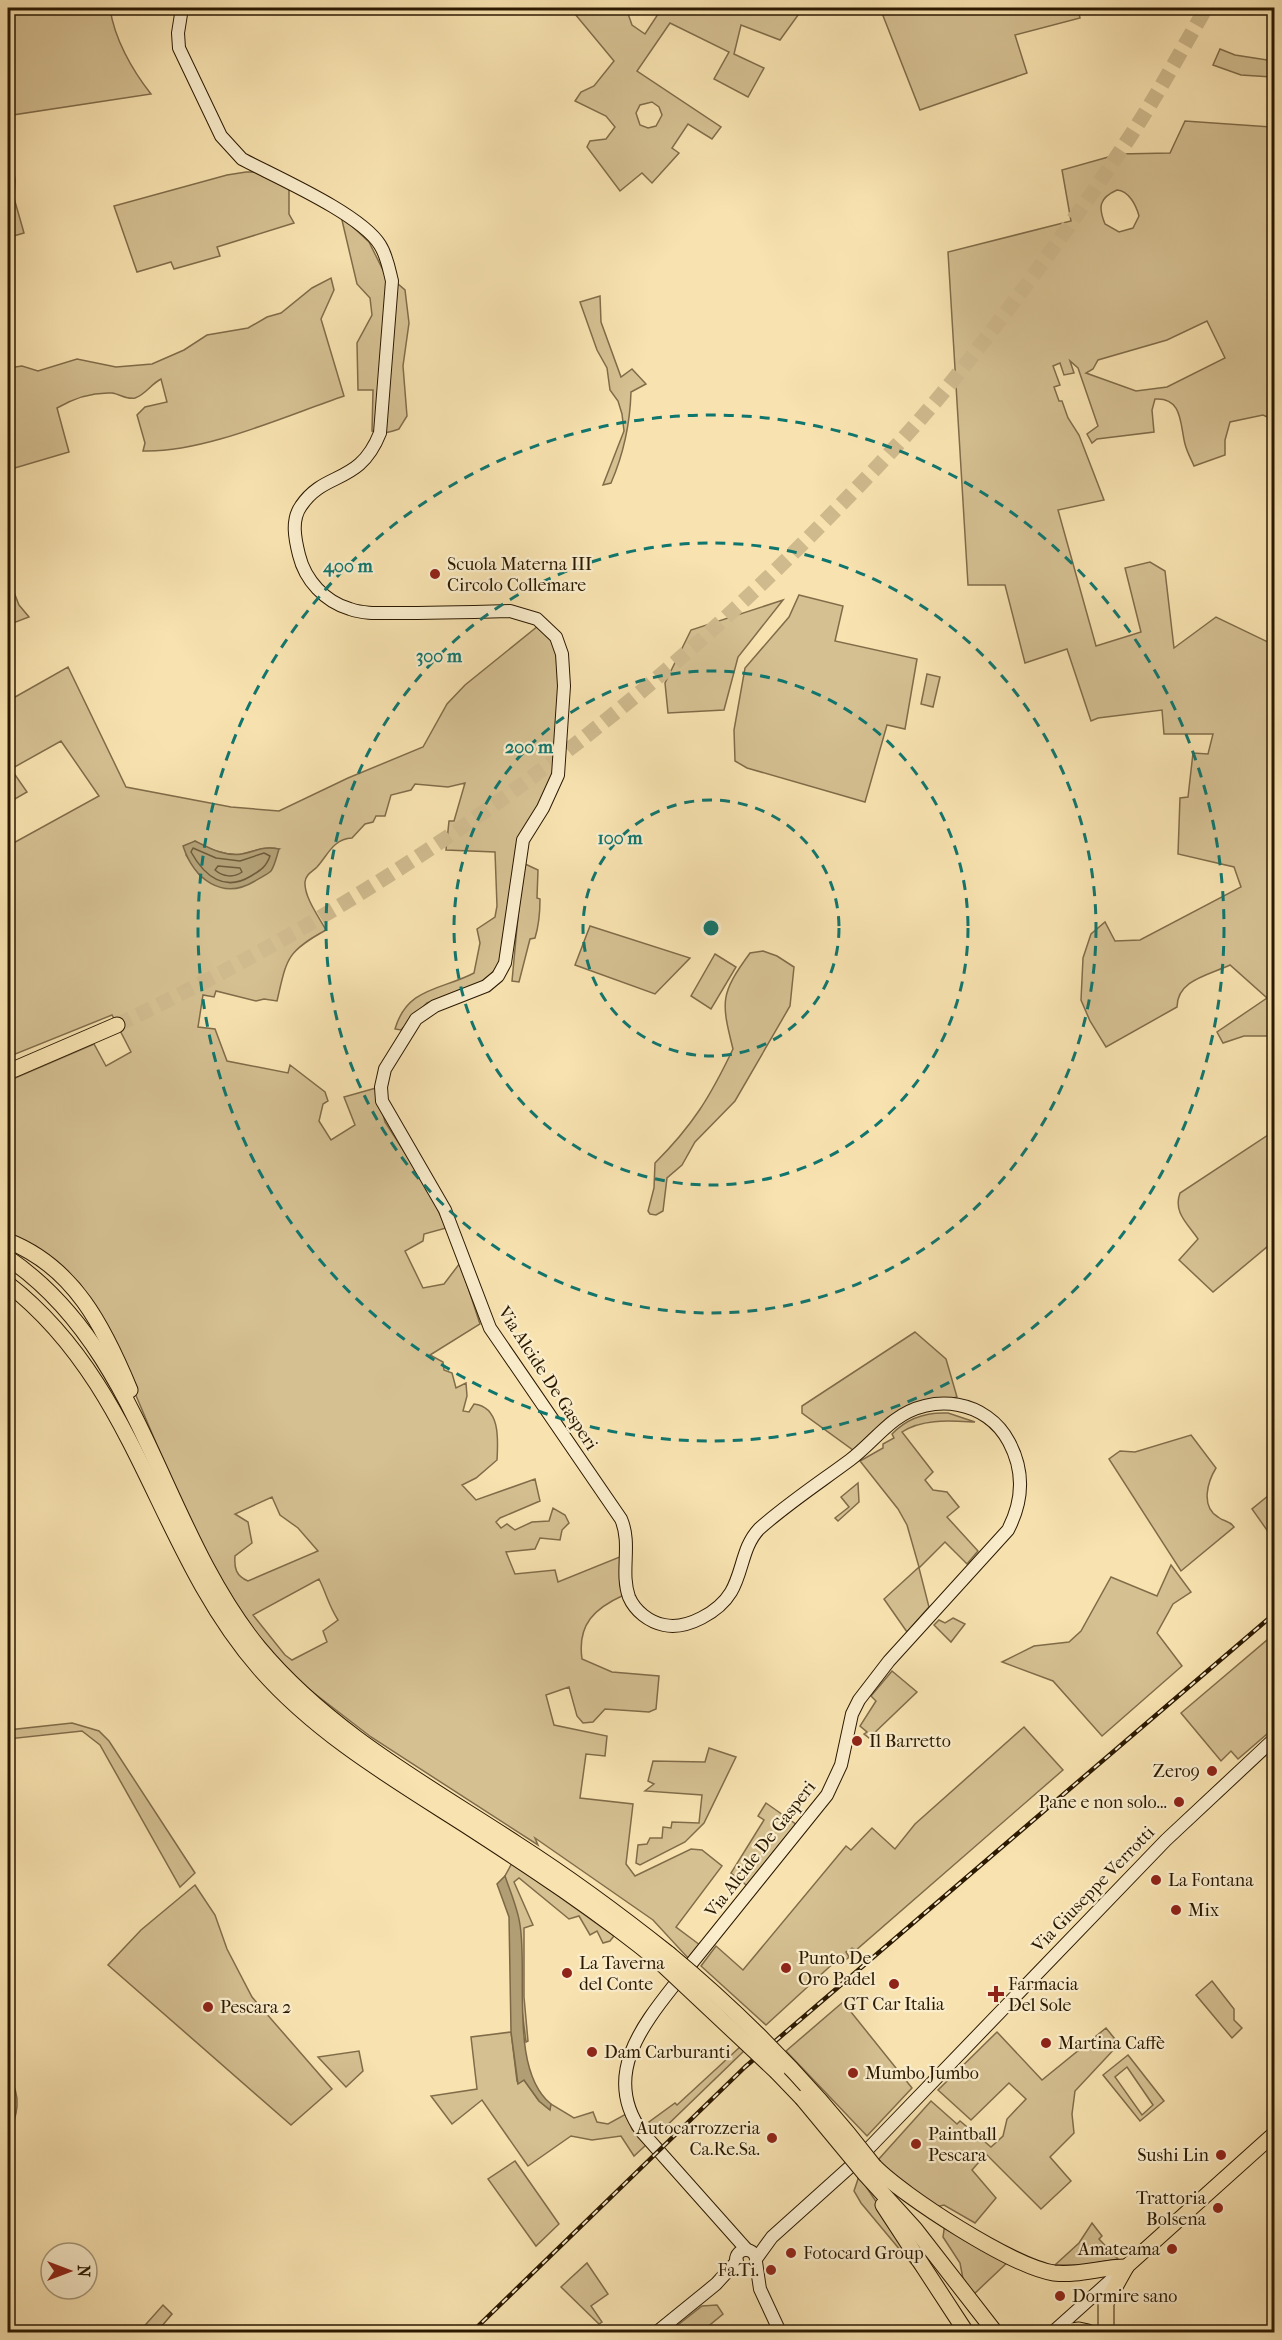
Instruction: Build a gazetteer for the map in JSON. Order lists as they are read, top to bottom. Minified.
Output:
{"streets":{"street":["Via Alcide De Gasperi","Via Giuseppe Verrotti"]},"places":{"other":["Scuola Materna III Circolo Collemare","Il Barretto","Zero9","Pane e non solo...","La Fontana","Mix","Punto De Oro Padel","La Taverna del Conte","GT Car Italia","Pescara 2","Martina Caffè","Dam Carburanti","Mumbo Jumbo","Autocarrozzeria Ca.Re.Sa.","Paintball Pescara","Sushi Lin","Trattoria Bolsena","Amateama","Fotocard Group","Fa.Ti.","Dormire sano"],"health":["Farmacia Del Sole"]},"north":"right","rings":["400 m","300 m","200 m","100 m"]}
